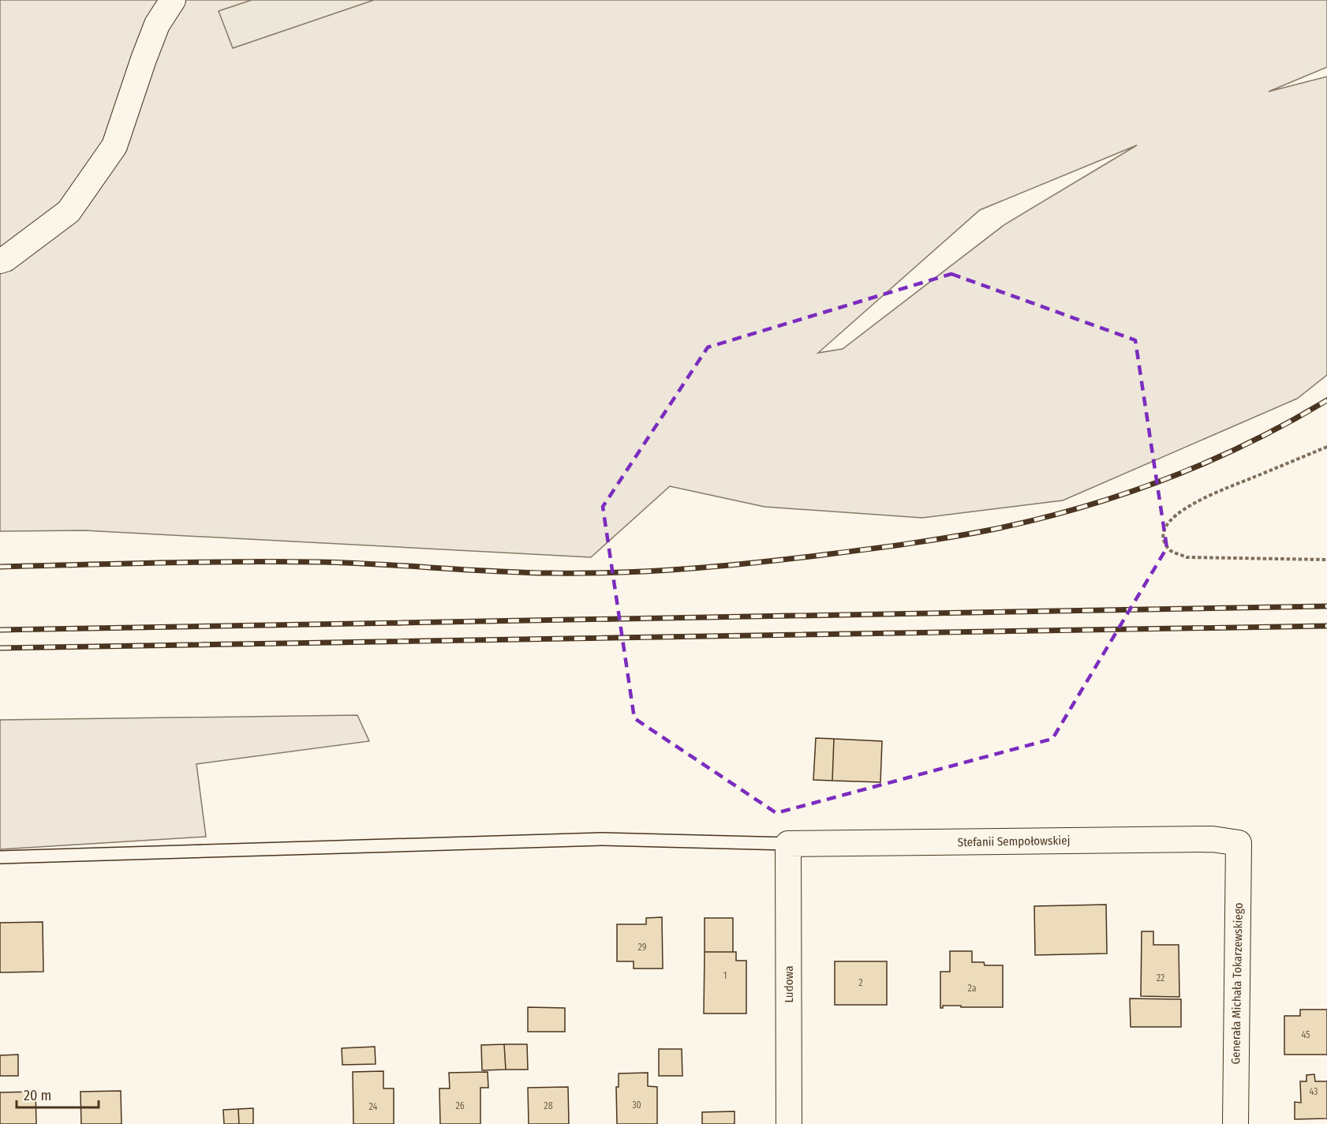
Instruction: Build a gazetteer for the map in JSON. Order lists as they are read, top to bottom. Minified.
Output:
{"streets":{"street":["Stefanii Sempołowskiej","Generała Michała Tokarzewskiego","Ludowa"]},"crossings":[["Stefanii Sempołowskiej","Generała Michała Tokarzewskiego"],["Stefanii Sempołowskiej","Ludowa"]],"house_numbers":["29","1","22","2","2a","45","43","30","26","28","24"],"scale_bar":"20 m"}
